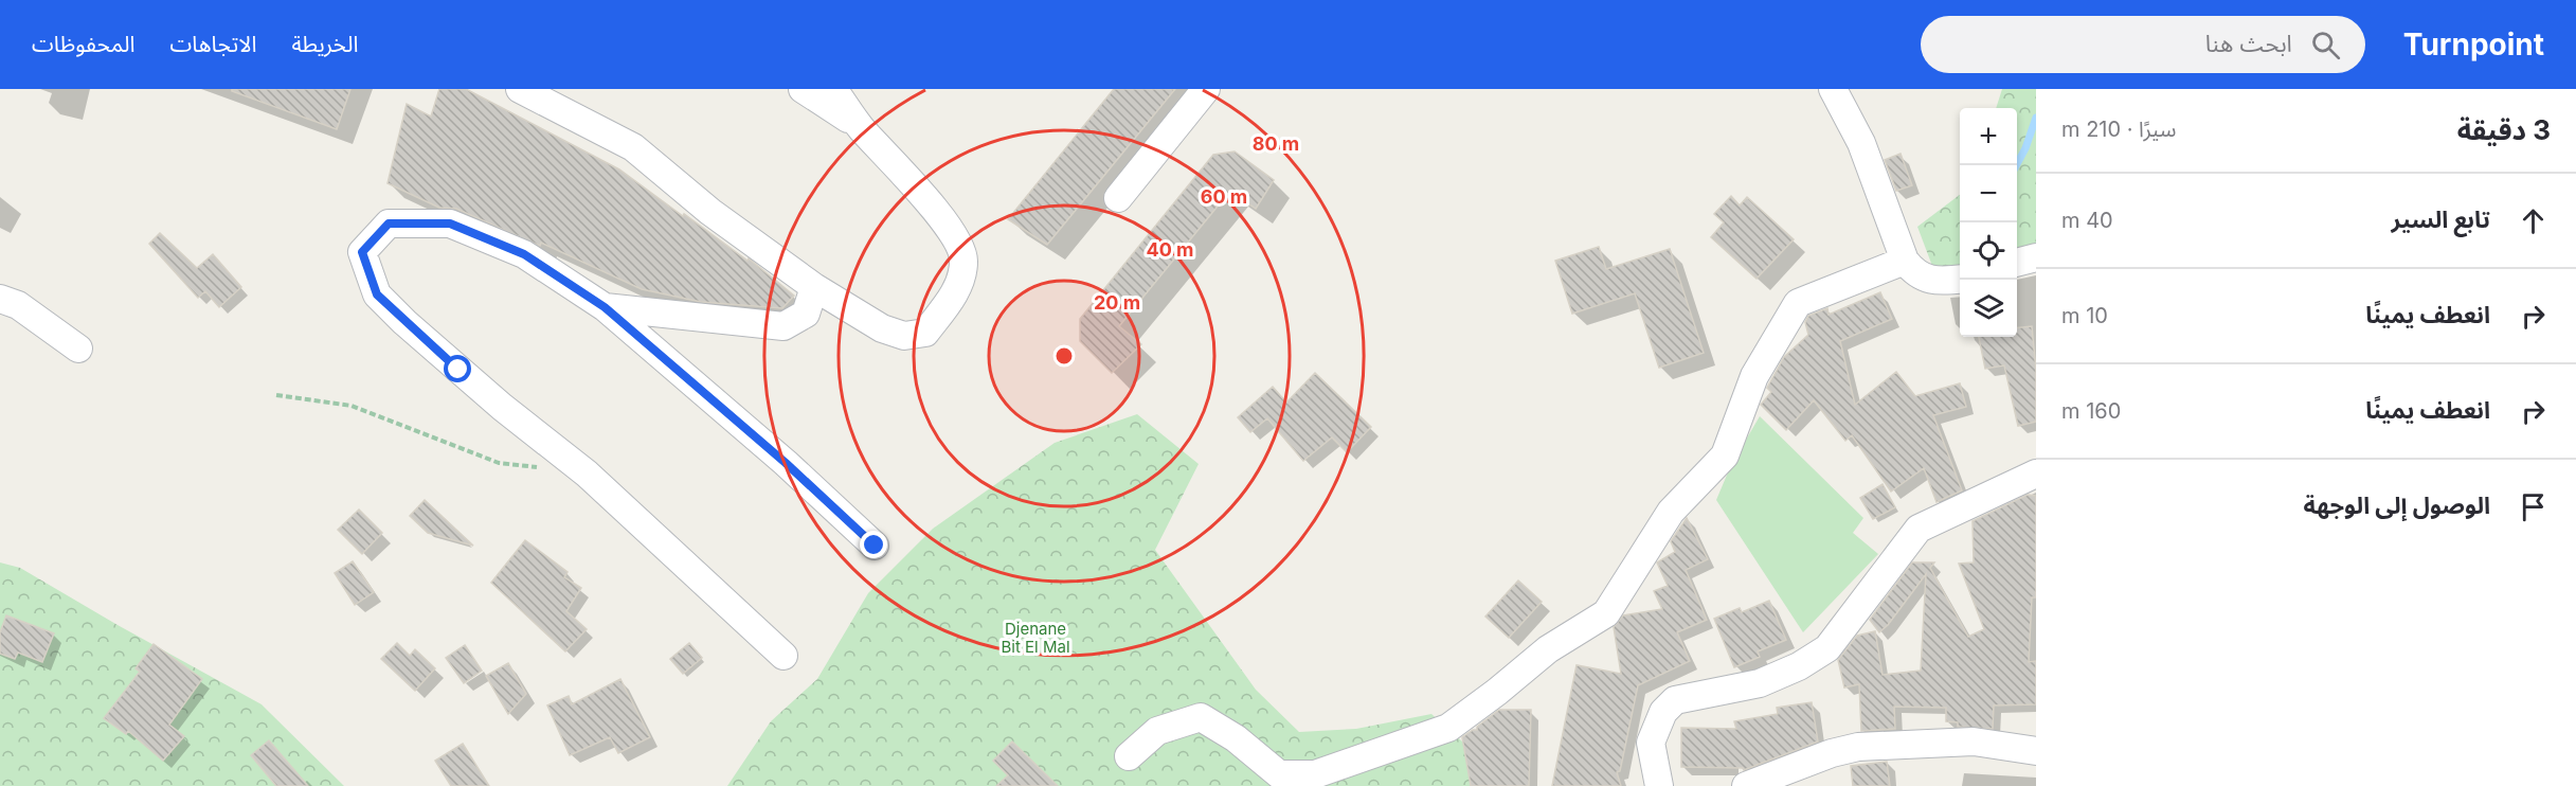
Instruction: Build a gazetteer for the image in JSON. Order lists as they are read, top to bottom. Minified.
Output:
{"parks":["Djenane Bit El Mal"],"page":{"header":"Turnpoint","search":"ابحث هنا","nav":["الخريطة","الاتجاهات","المحفوظات"],"heading":["3 دقيقة","سيرًا · 210 m"],"map_buttons":["+","−"],"list":[["تابع السير","40 m"],["انعطف يمينًا","10 m"],["انعطف يمينًا","160 m"],"الوصول إلى الوجهة"]},"rings":["80 m","60 m","40 m","20 m"]}
